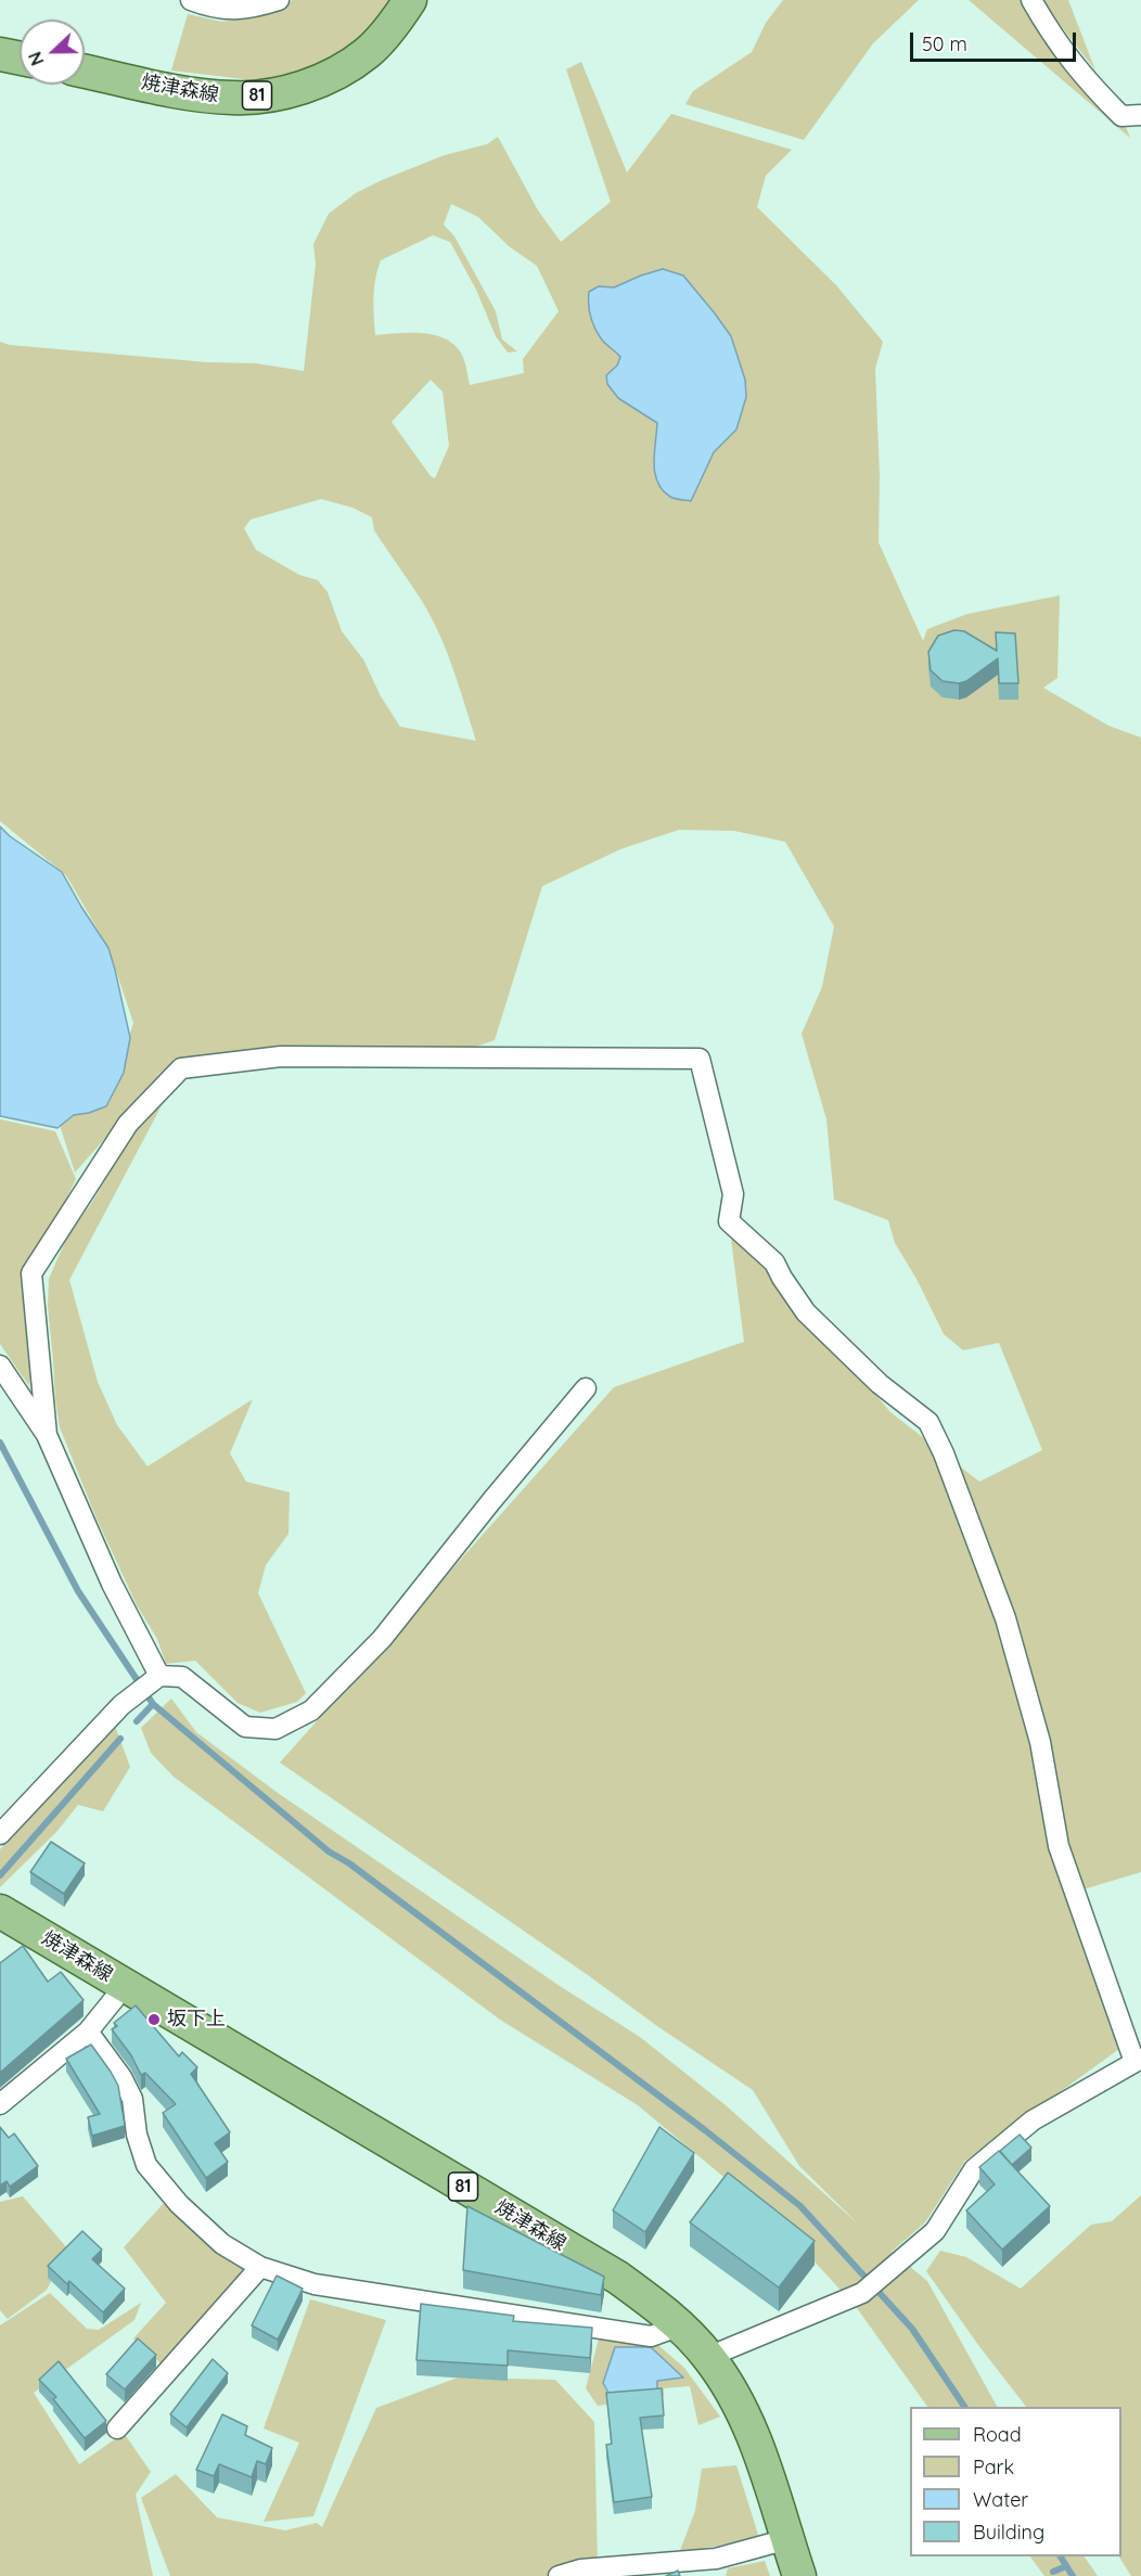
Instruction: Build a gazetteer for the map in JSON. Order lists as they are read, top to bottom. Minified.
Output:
{"streets":{"main road":["焼津森線","81"]},"places":["坂下上"],"legend":["Road","Park","Water","Building"],"scale_bar":"50 m","north":"left"}
